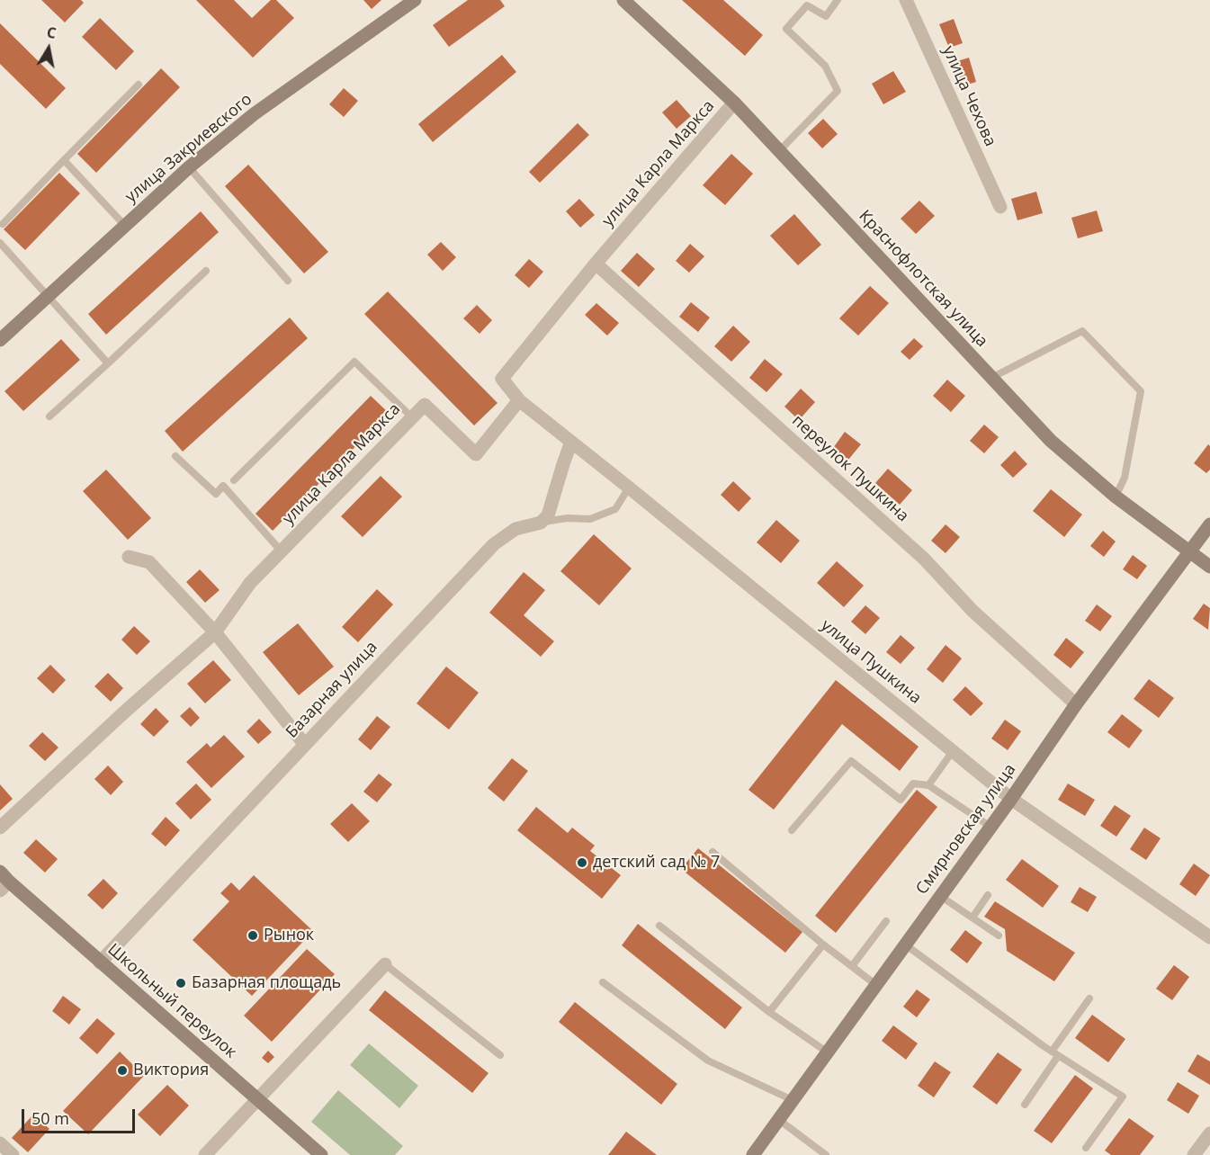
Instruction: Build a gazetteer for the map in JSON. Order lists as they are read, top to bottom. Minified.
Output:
{"streets":{"street":["улица Чехова","улица Закриевского","улица Карла Маркса","Краснофлотская улица","переулок Пушкина","улица Пушкина","Базарная улица","Смирновская улица","Школьный переулок"]},"crossings":[["улица Карла Маркса","Краснофлотская улица"],["улица Карла Маркса","переулок Пушкина"],["улица Карла Маркса","улица Пушкина"],["Краснофлотская улица","Смирновская улица"],["переулок Пушкина","Смирновская улица"],["улица Пушкина","Смирновская улица"],["Базарная улица","Школьный переулок"]],"places":["детский сад № 7","Рынок","Базарная площадь","Виктория"],"scale_bar":"50 m","north":"top"}
